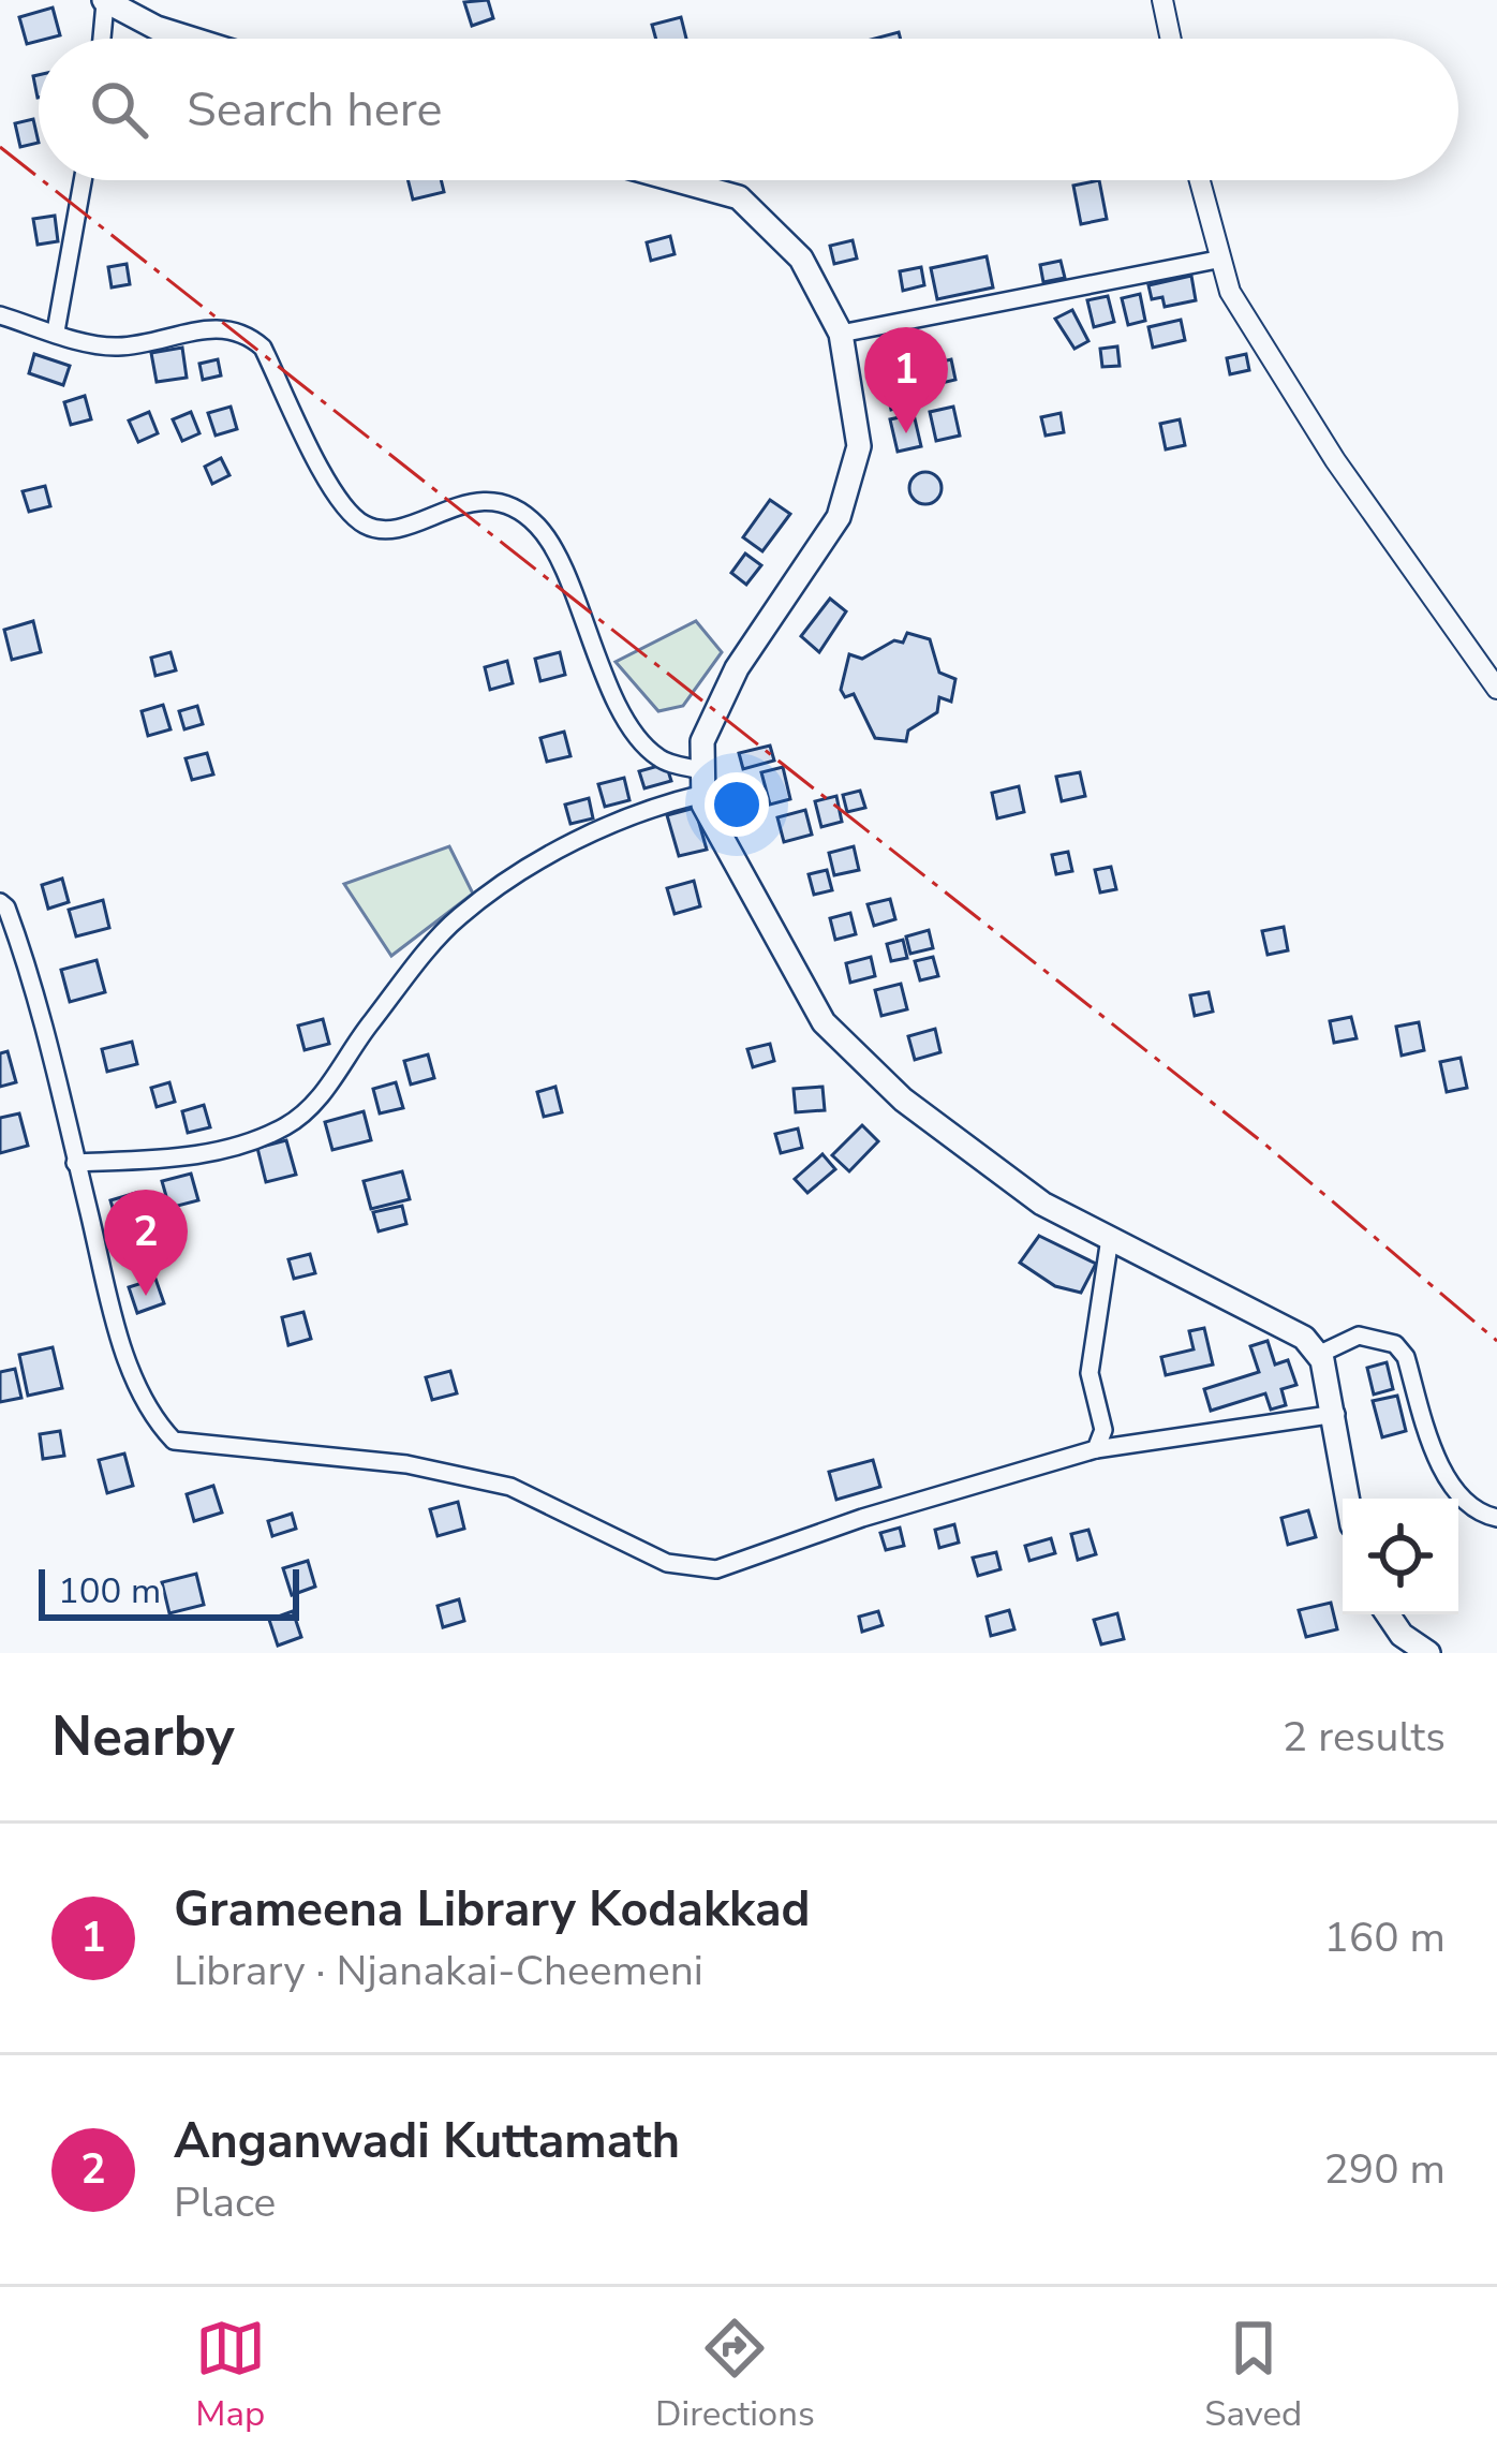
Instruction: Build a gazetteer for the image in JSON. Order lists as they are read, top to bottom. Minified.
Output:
{"scale_bar":"100 m","page":{"search":"Search here","pins":["1","2"],"scale":"100 m","heading":["Nearby","2 results"],"list":[{"mark":"1","name":"Grameena Library Kodakkad","note":"Library · Njanakai-Cheemeni","value":"160 m"},{"mark":"2","name":"Anganwadi Kuttamath","note":"Place","value":"290 m"}],"nav":["Map","Directions","Saved"]}}
